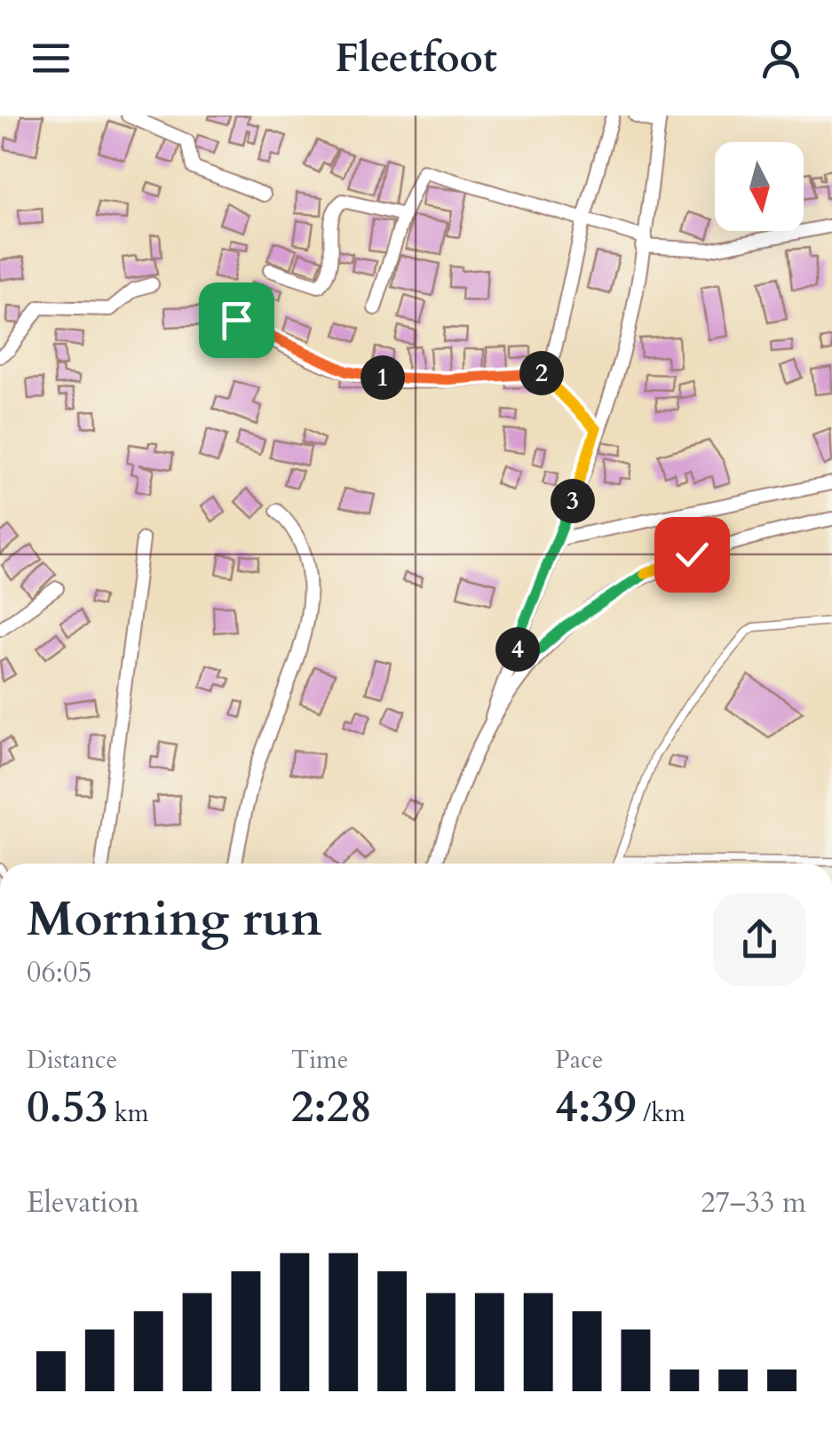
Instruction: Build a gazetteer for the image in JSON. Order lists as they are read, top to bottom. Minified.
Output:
{"north":"bottom","page":{"header":"Fleetfoot","pins":["2","1","3","4"],"heading":["Morning run","06:05"],"stats":[["Distance","0.53 km"],["Time","2:28"],["Pace","4:39 /km"]],"chart":["Elevation","27–33 m"]}}
